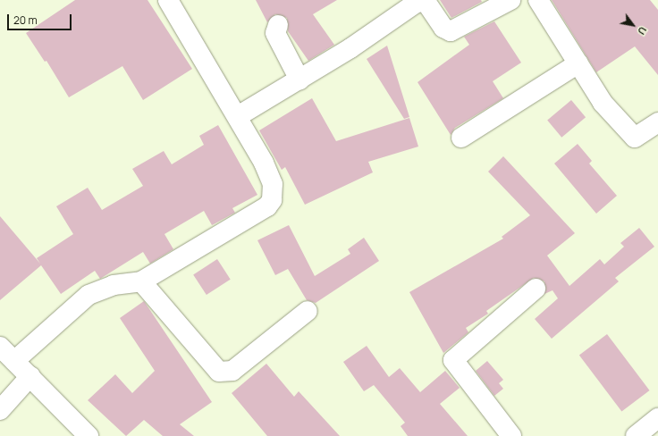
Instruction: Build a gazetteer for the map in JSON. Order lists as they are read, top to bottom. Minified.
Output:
{"scale_bar":"20 m","north":"bottom right"}
